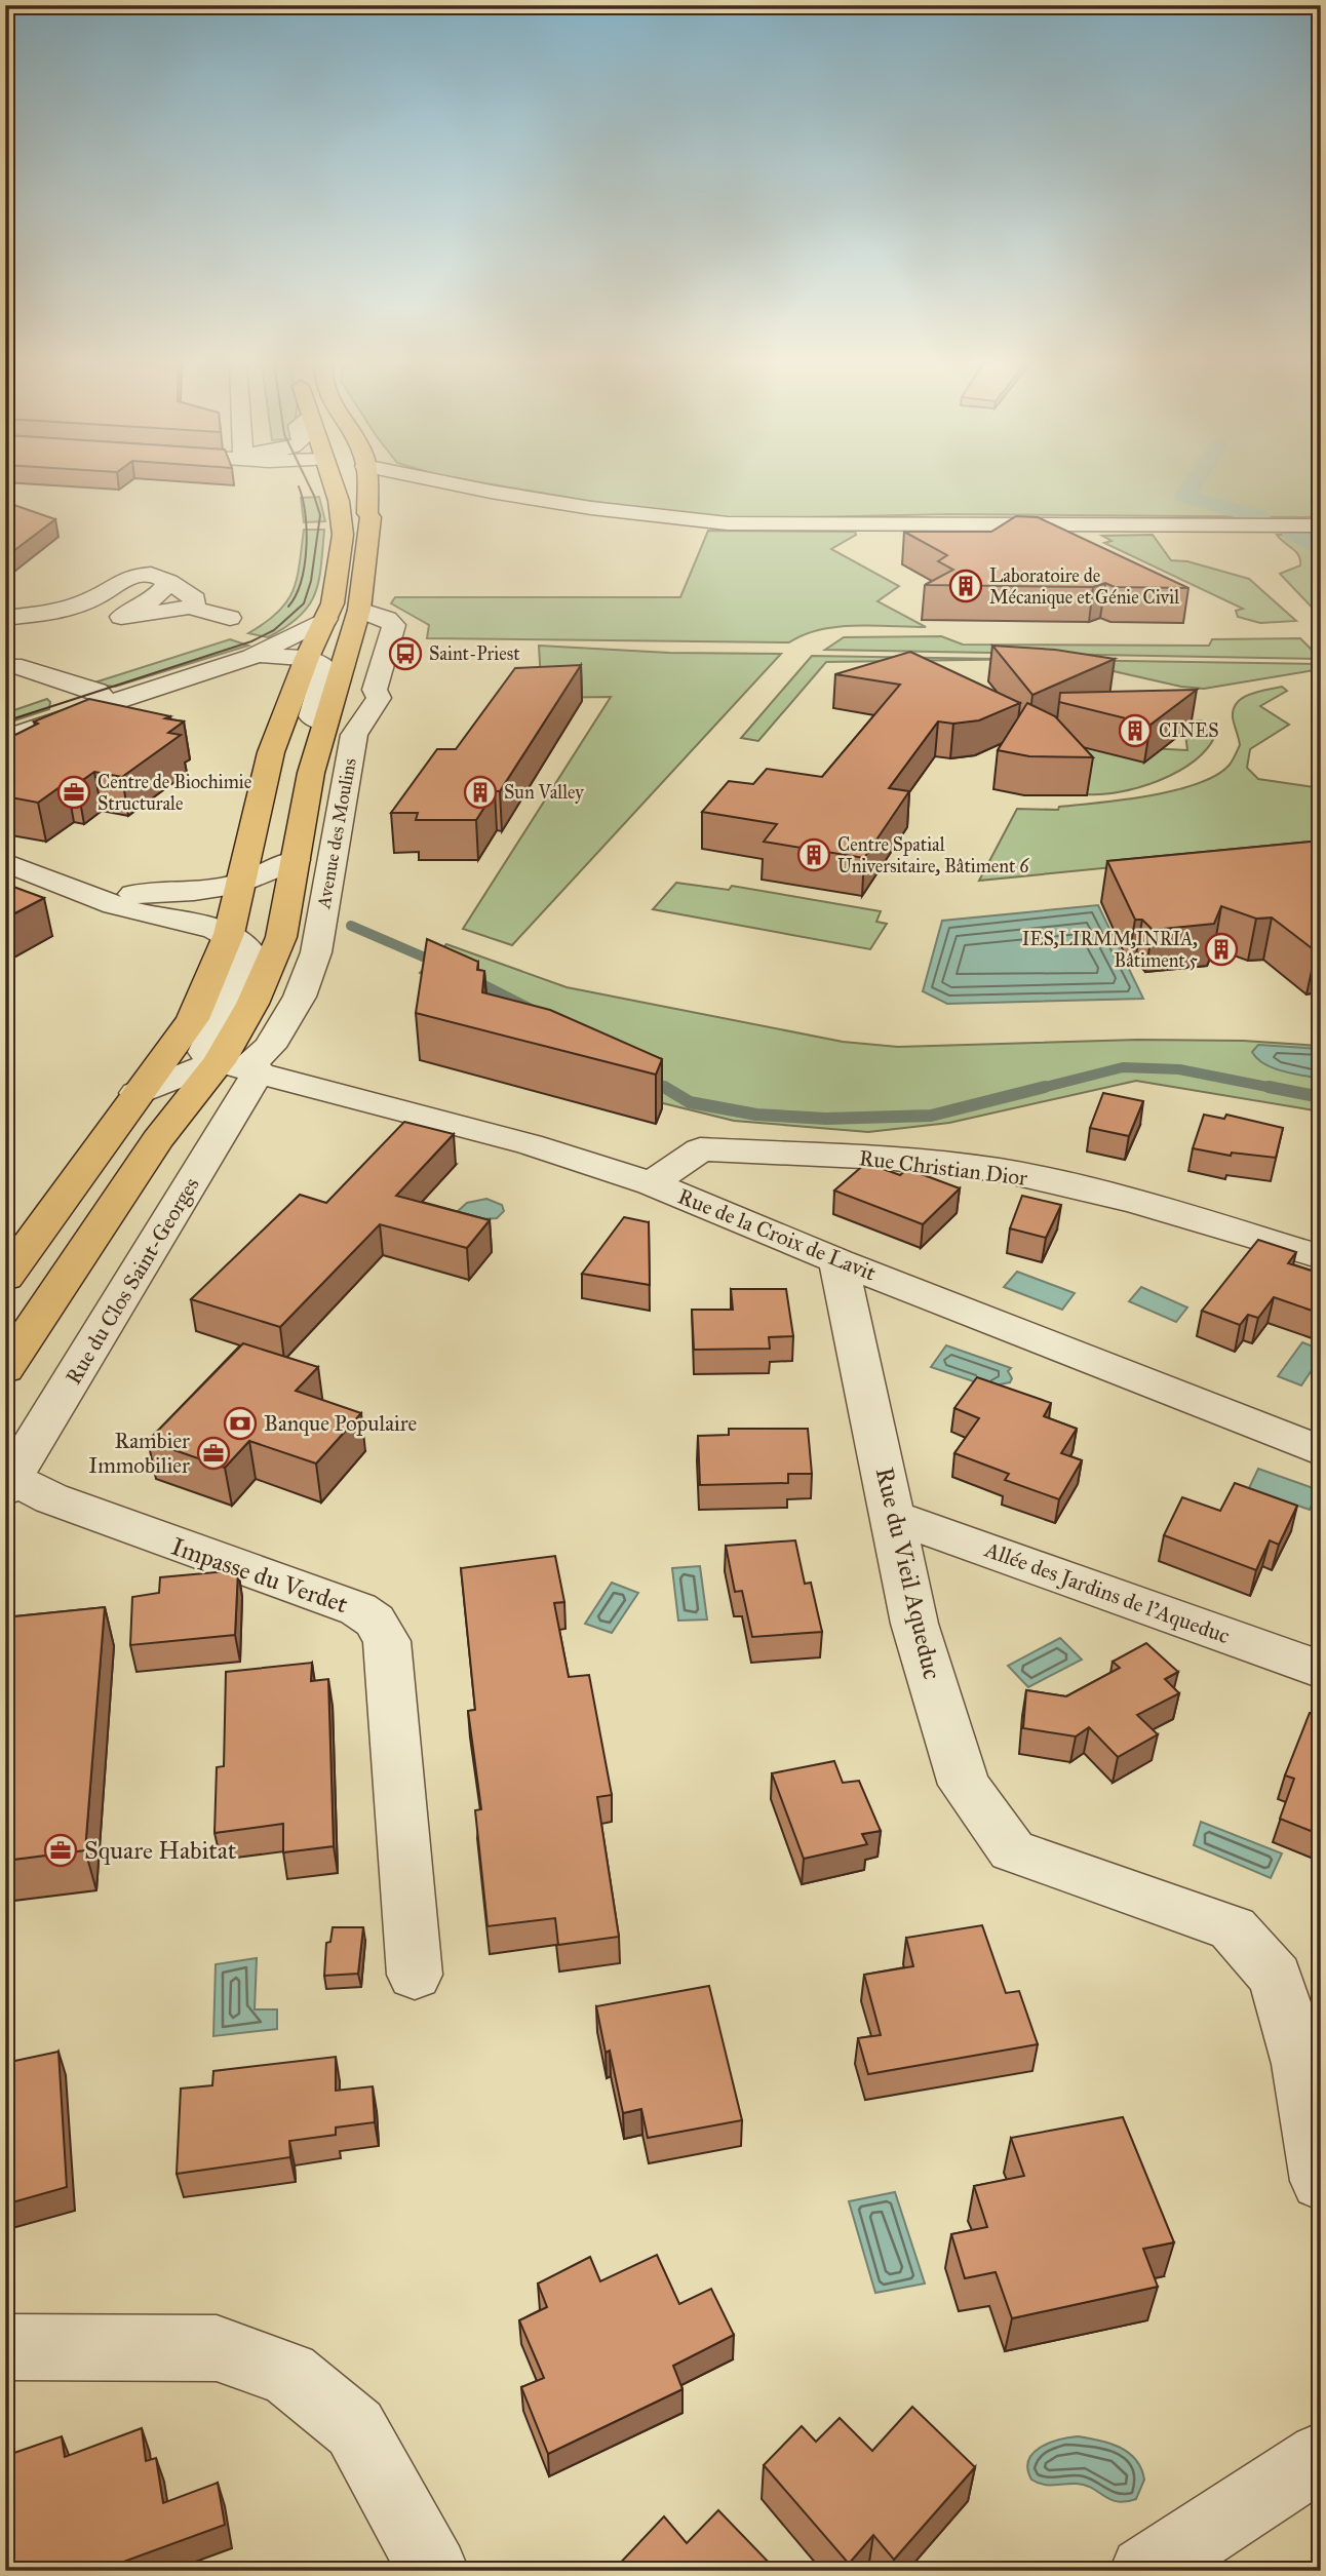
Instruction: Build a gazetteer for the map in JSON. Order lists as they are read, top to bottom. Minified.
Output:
{"streets":{"main road":["Avenue des Moulins"],"street":["Rue Christian Dior","Rue de la Croix de Lavit","Rue du Clos Saint-Georges","Rue du Vieil Aqueduc","Impasse du Verdet","Allée des Jardins de l'Aqueduc"]},"crossings":[["Avenue des Moulins","Rue de la Croix de Lavit"],["Avenue des Moulins","Rue du Clos Saint-Georges"],["Rue Christian Dior","Rue de la Croix de Lavit"],["Rue de la Croix de Lavit","Rue du Clos Saint-Georges"],["Rue de la Croix de Lavit","Rue du Vieil Aqueduc"],["Rue du Clos Saint-Georges","Impasse du Verdet"],["Rue du Vieil Aqueduc","Allée des Jardins de l'Aqueduc"]],"places":{"building":["Laboratoire de Mécanique et Génie Civil","CINES","Sun Valley","Centre Spatial Universitaire, Bâtiment 6","IES,LIRMM,INRIA, Bâtiment 5"],"bus stop":["Saint-Priest"],"office":["Centre de Biochimie Structurale","Rambier Immobilier","Square Habitat"],"bank":["Banque Populaire"]}}
